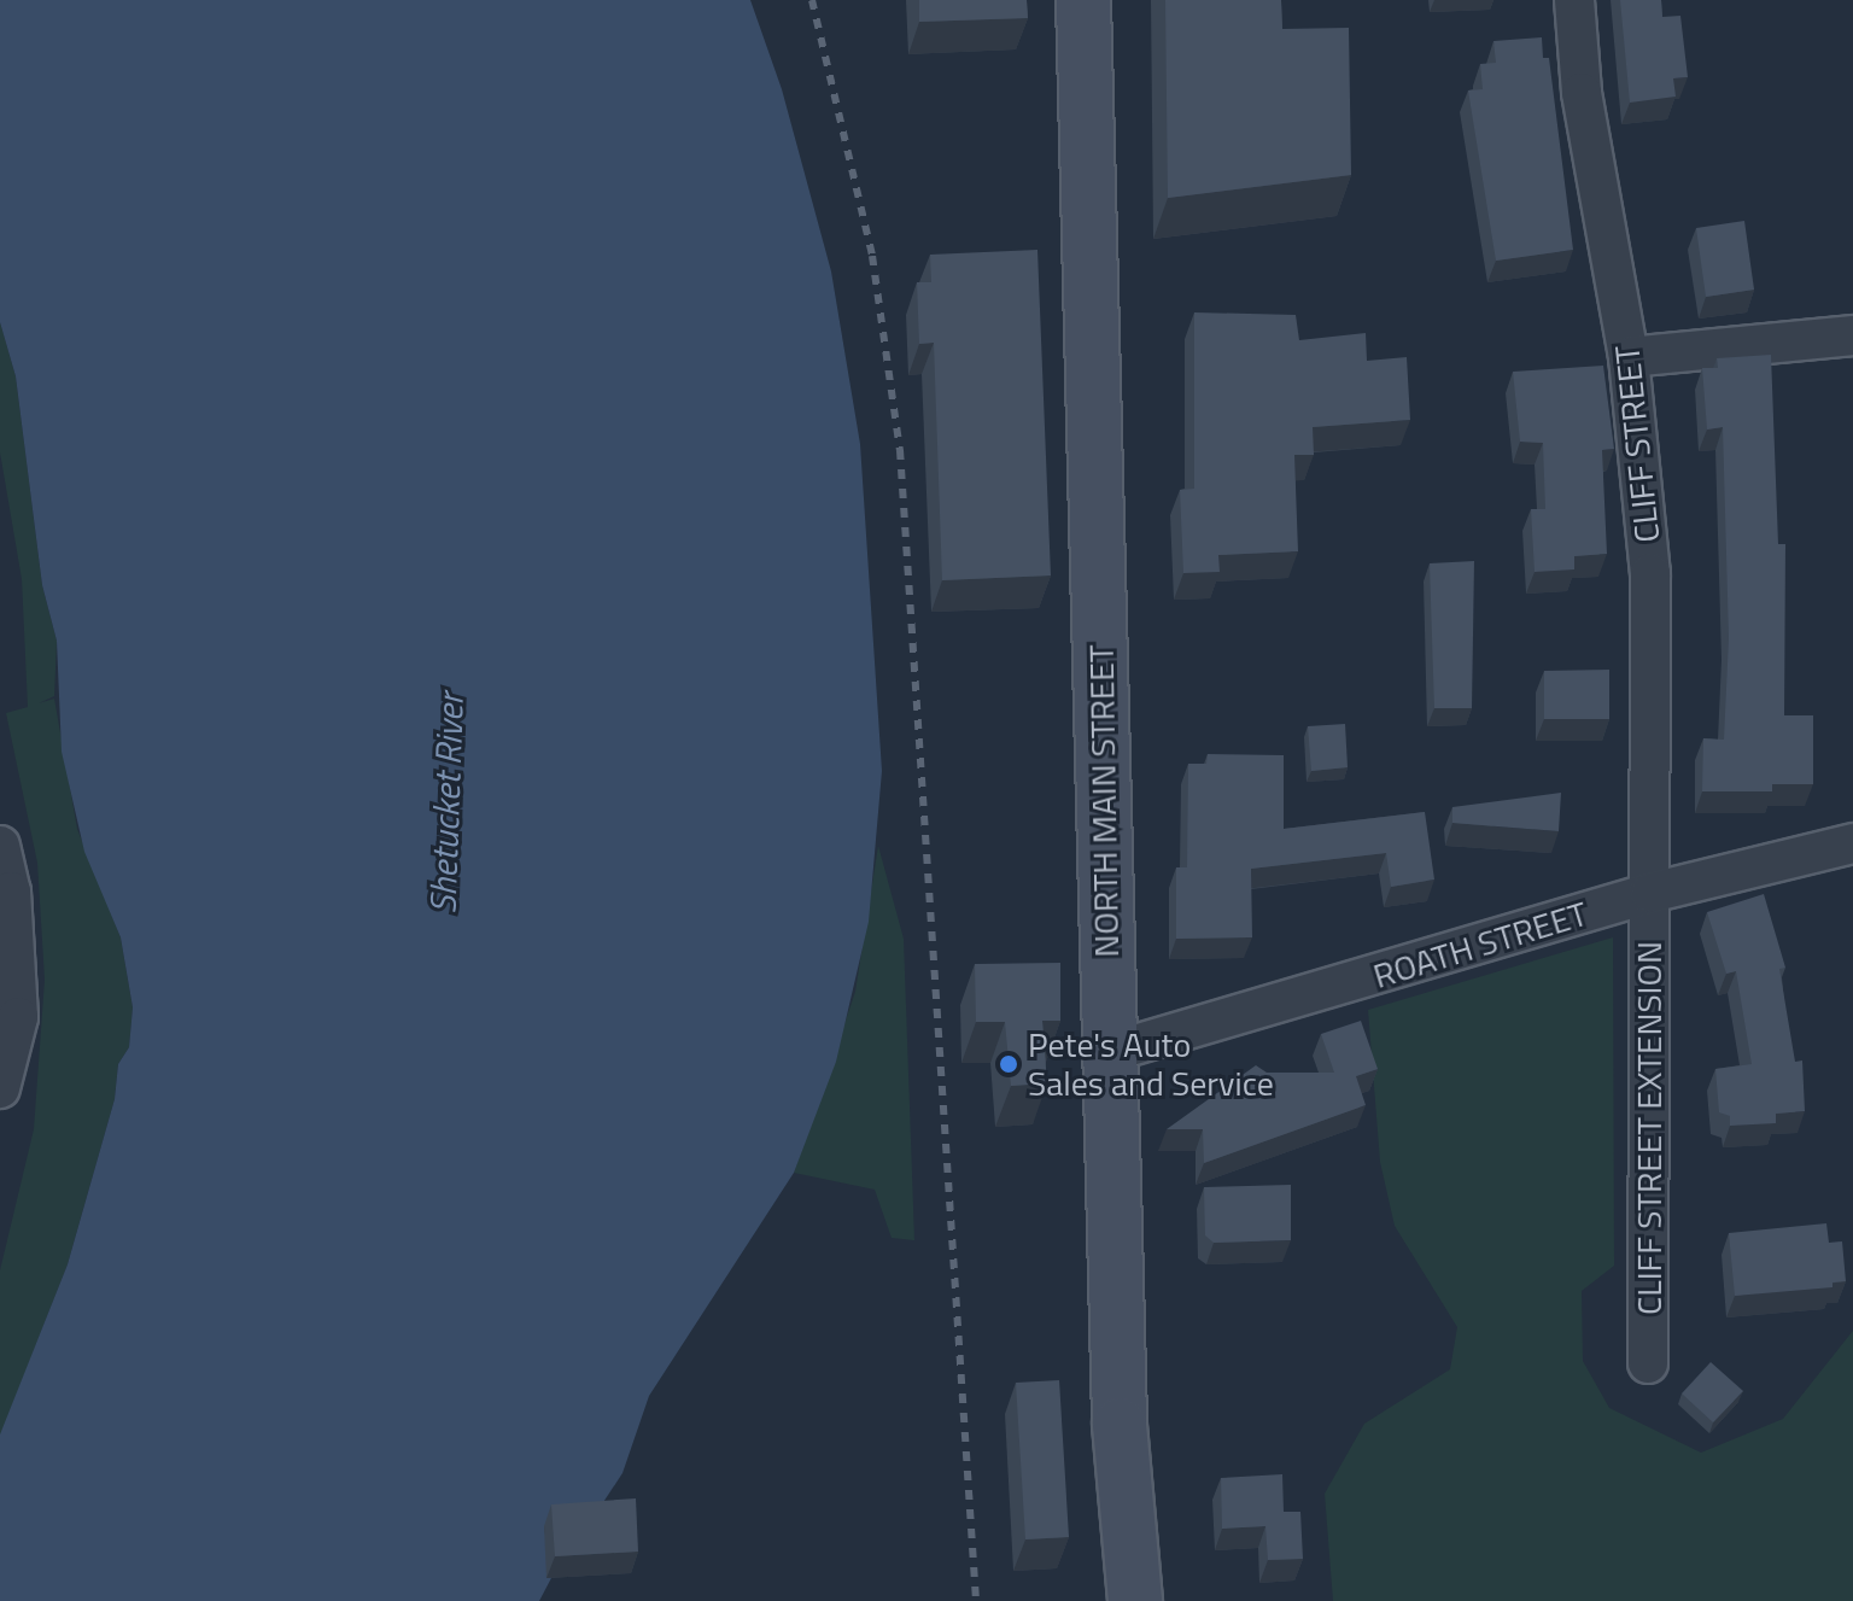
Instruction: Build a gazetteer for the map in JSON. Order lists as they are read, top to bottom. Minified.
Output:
{"streets":{"main road":["NORTH MAIN STREET"],"street":["CLIFF STREET","ROATH STREET","CLIFF STREET EXTENSION"]},"crossings":[["CLIFF STREET","ROATH STREET"],["CLIFF STREET","CLIFF STREET EXTENSION"],["NORTH MAIN STREET","ROATH STREET"],["ROATH STREET","CLIFF STREET EXTENSION"]],"water":["Shetucket River"],"places":["Pete's Auto Sales and Service"]}
